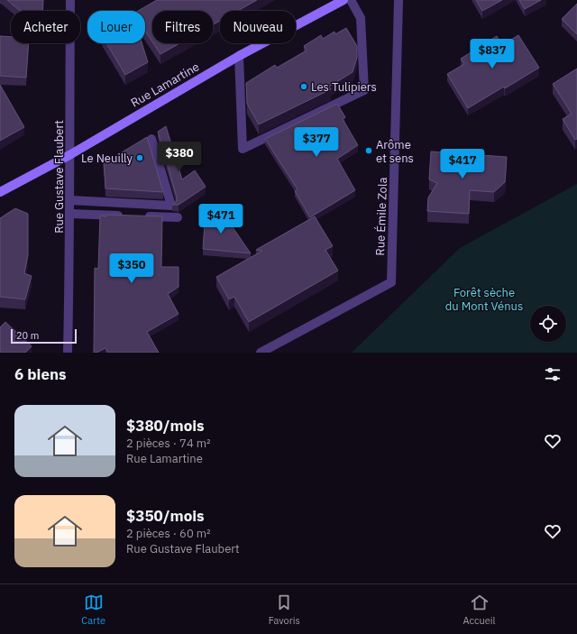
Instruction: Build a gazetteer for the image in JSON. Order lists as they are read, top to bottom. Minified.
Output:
{"streets":{"street":["Rue Lamartine","Rue Gustave Flaubert","Rue Émile Zola"]},"crossings":[["Rue Lamartine","Rue Gustave Flaubert"]],"parks":["Forêt sèche du Mont Vénus"],"places":["Les Tulipiers","Arôme et sens","Le Neuilly"],"scale_bar":"20 m","page":{"chip":["Acheter","Louer","Filtres","Nouveau"],"price":["$837","$377","$380","$417","$471","$350"],"scale":"20 m","heading":"6 biens","list":[{"name":"$380/mois","note":"2 pièces · 74 m² · Rue Lamartine"},{"name":"$350/mois","note":"2 pièces · 60 m² · Rue Gustave Flaubert"}],"tabs":["Carte","Favoris","Accueil"]}}
